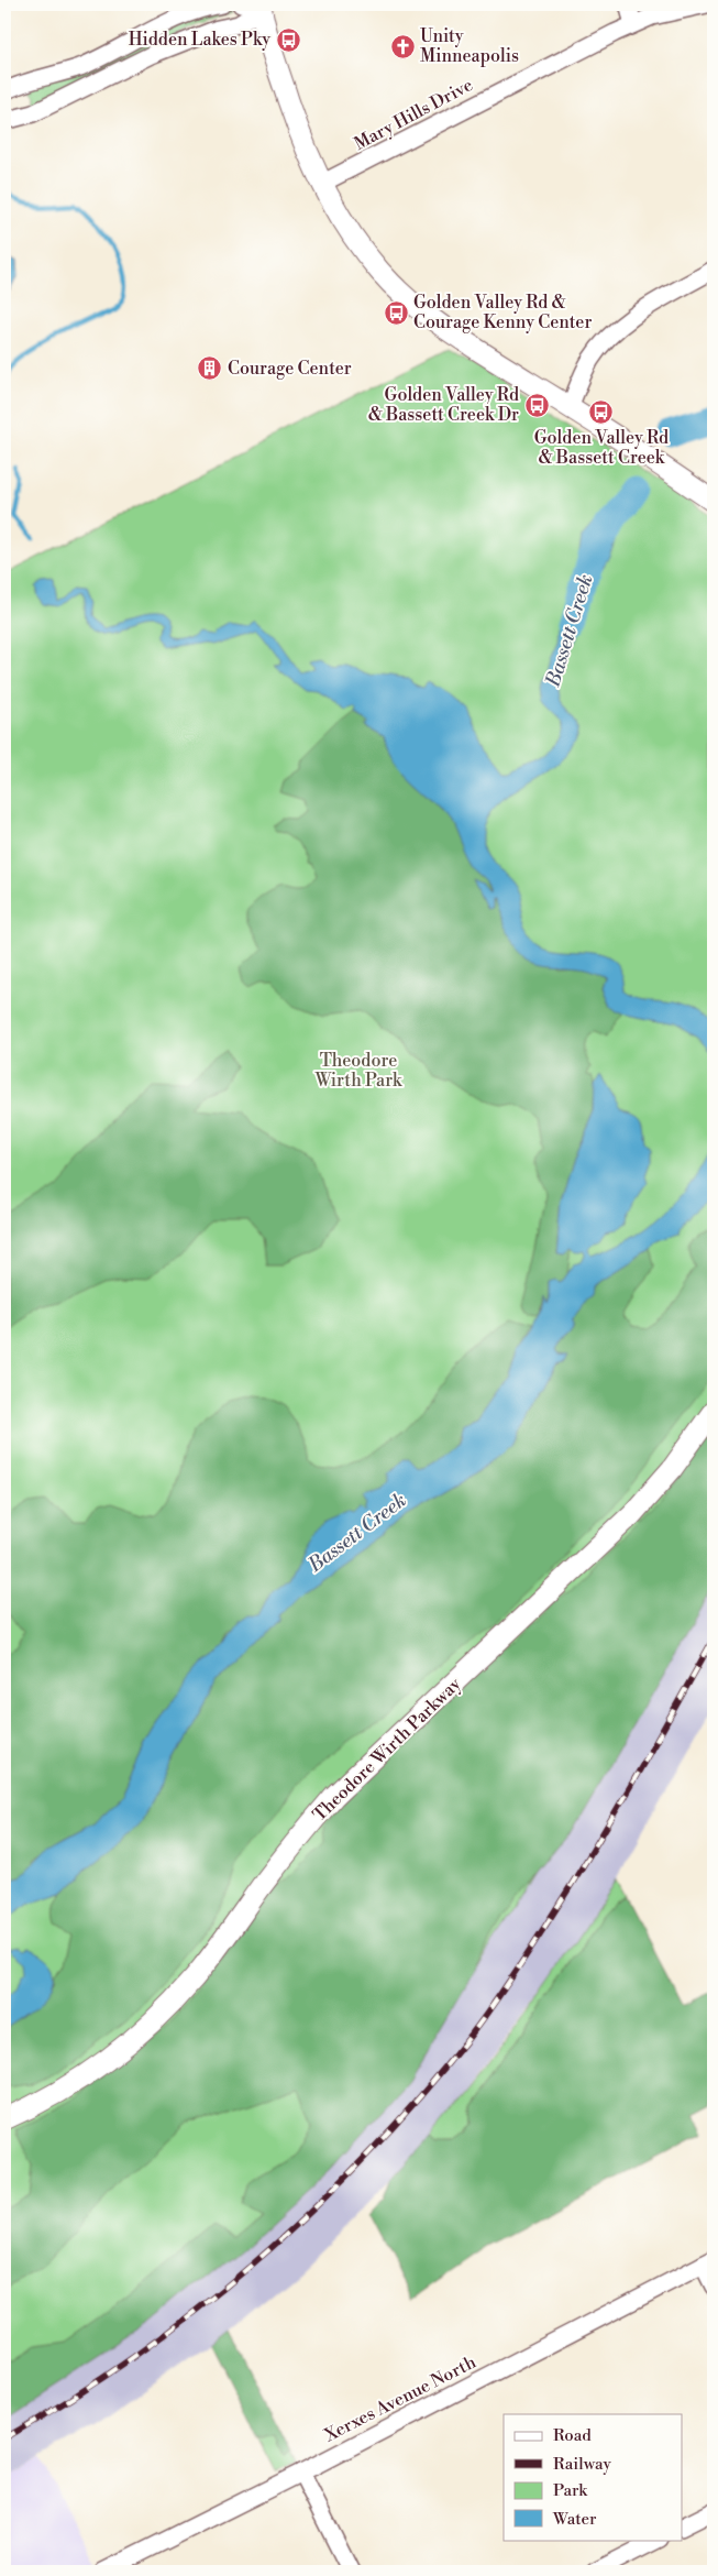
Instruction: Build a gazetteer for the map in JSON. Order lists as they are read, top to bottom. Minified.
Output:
{"streets":{"street":["Mary Hills Drive","Theodore Wirth Parkway","Xerxes Avenue North"]},"water":["Bassett Creek"],"parks":["Theodore Wirth Park"],"places":{"bus stop":["Hidden Lakes Pky","Golden Valley Rd & Courage Kenny Center","Golden Valley Rd & Bassett Creek Dr","Golden Valley Rd & Bassett Creek"],"church":["Unity Minneapolis"],"building":["Courage Center"]},"legend":["Road","Railway","Park","Water"]}
